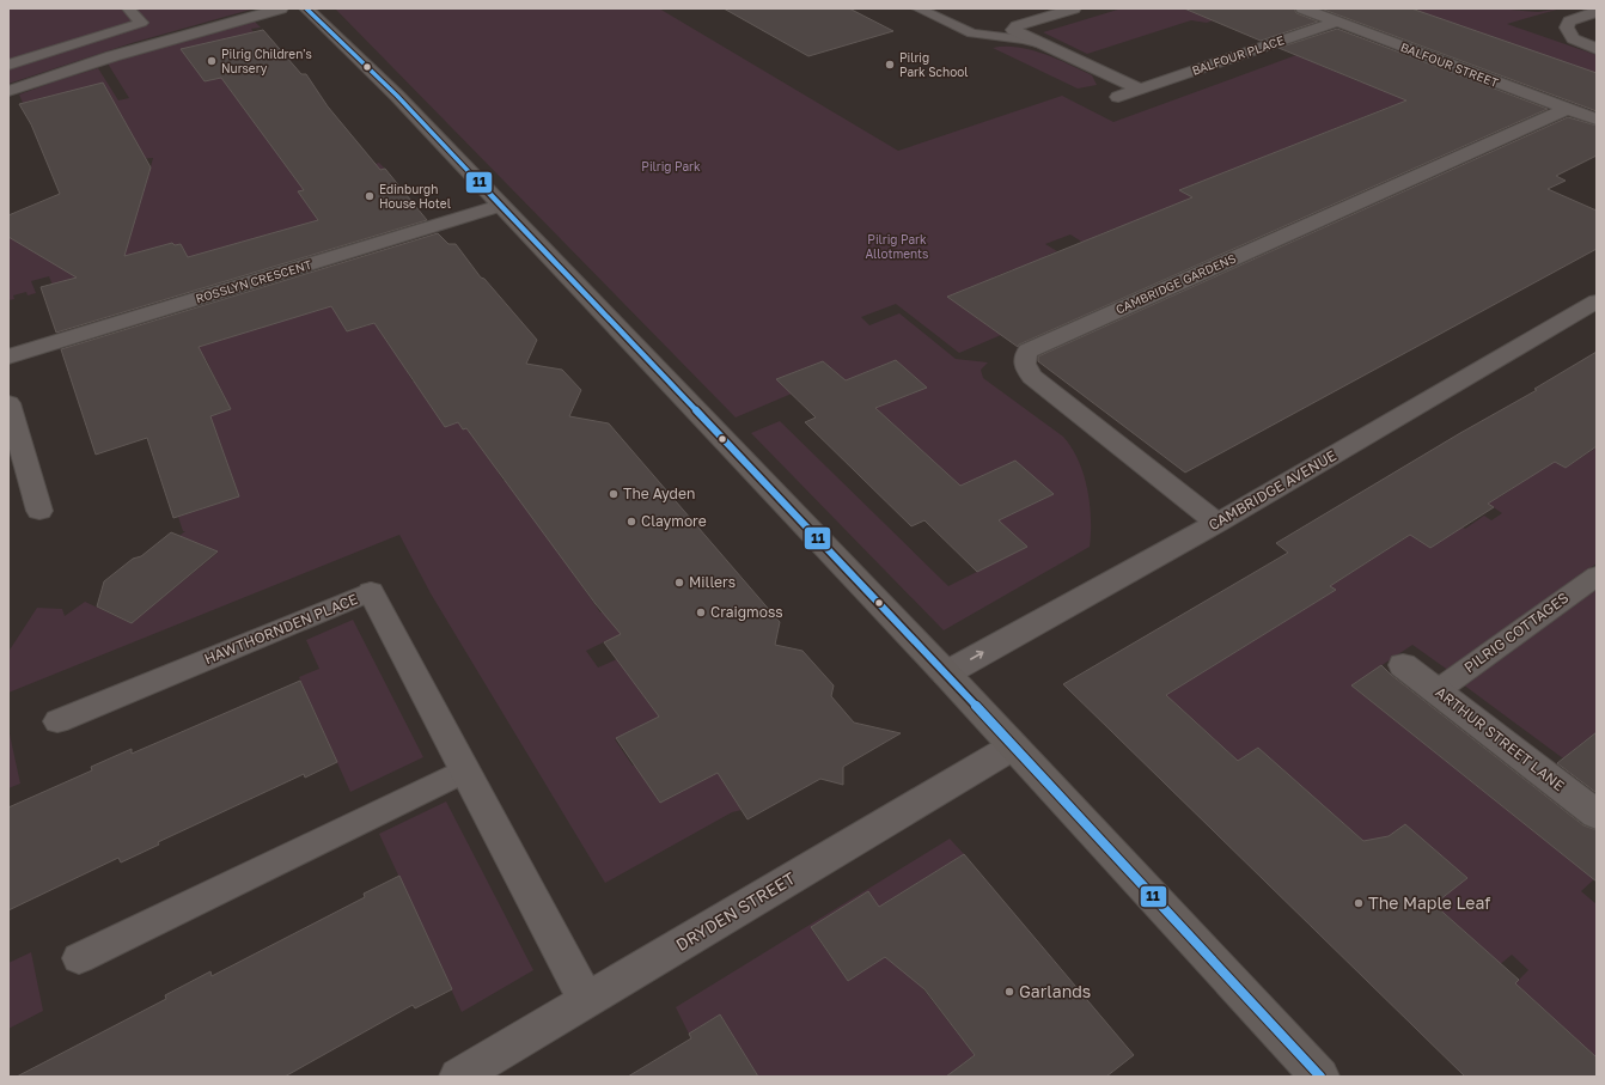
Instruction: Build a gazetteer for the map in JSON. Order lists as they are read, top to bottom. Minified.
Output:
{"streets":{"street":["BALFOUR PLACE","BALFOUR STREET","ROSSLYN CRESCENT","CAMBRIDGE GARDENS","CAMBRIDGE AVENUE","HAWTHORNDEN PLACE","ARTHUR STREET LANE","DRYDEN STREET"],"lane":["PILRIG COTTAGES"]},"crossings":[["BALFOUR PLACE","BALFOUR STREET"],["BALFOUR STREET","CAMBRIDGE GARDENS"],["CAMBRIDGE GARDENS","CAMBRIDGE AVENUE"],["HAWTHORNDEN PLACE","DRYDEN STREET"],["PILRIG COTTAGES","ARTHUR STREET LANE"]],"one_way":["CAMBRIDGE AVENUE"],"parks":["Pilrig Park","Pilrig Park Allotments"],"places":["Pilrig Children's Nursery","Pilrig Park School","Edinburgh House Hotel","The Ayden","Claymore","Millers","Craigmoss","The Maple Leaf","Garlands"],"lines":["transit line 11"]}
